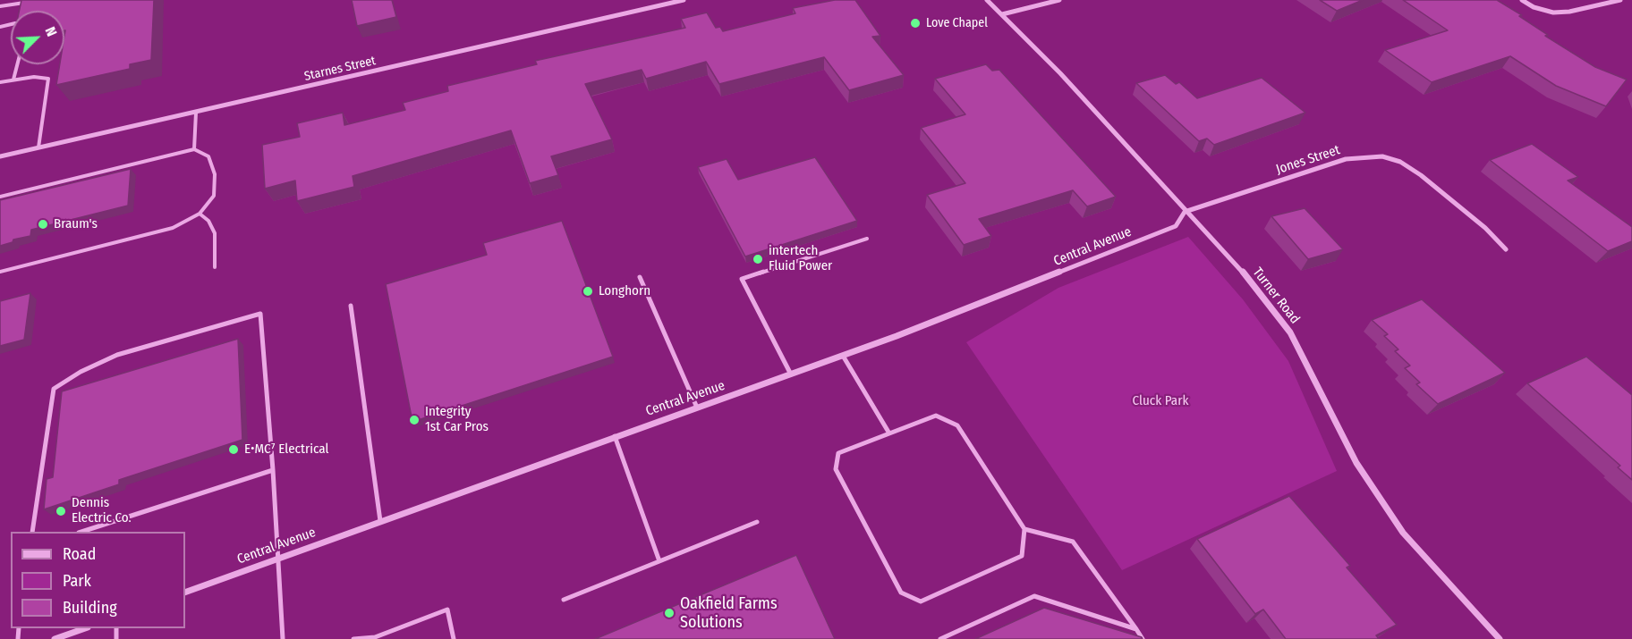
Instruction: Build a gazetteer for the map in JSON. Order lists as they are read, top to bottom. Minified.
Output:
{"streets":{"street":["Starnes Street","Jones Street","Central Avenue","Turner Road"]},"crossings":[["Jones Street","Central Avenue"],["Jones Street","Turner Road"],["Central Avenue","Turner Road"]],"parks":["Cluck Park"],"places":["Love Chapel","Braum's","intertech Fluid Power","Longhorn","Integrity 1st Car Pros","E•MC⁷ Electrical","Dennis Electric Co.","Oakfield Farms Solutions"],"legend":["Road","Park","Building"],"north":"top right"}
